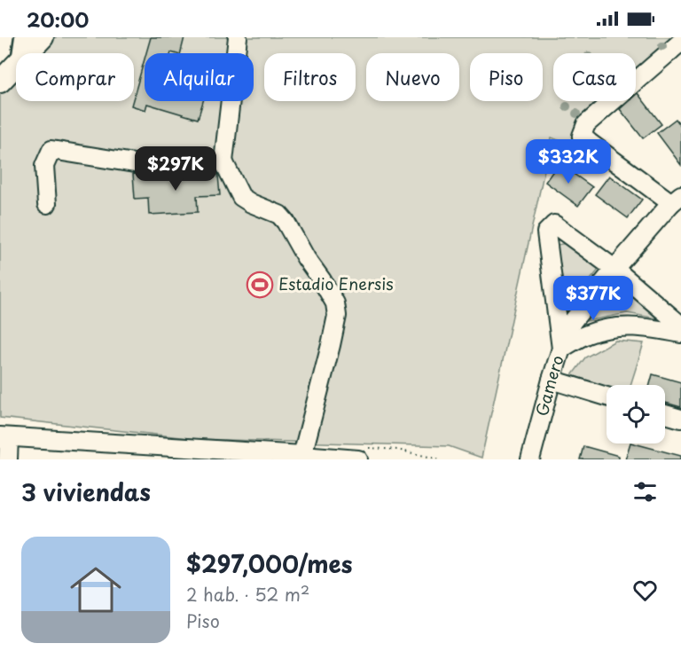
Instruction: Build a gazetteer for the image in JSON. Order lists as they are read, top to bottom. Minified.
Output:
{"streets":{"street":["Gamero"]},"places":{"sports":["Estadio Enersis"]},"page":{"status":"20:00","chip":["Comprar","Alquilar","Filtros","Nuevo","Piso","Casa"],"price":["$332K","$297K","$377K"],"heading":"3 viviendas","list":[{"name":"$297,000/mes","note":"2 hab. · 52 m² · Piso"}]}}
